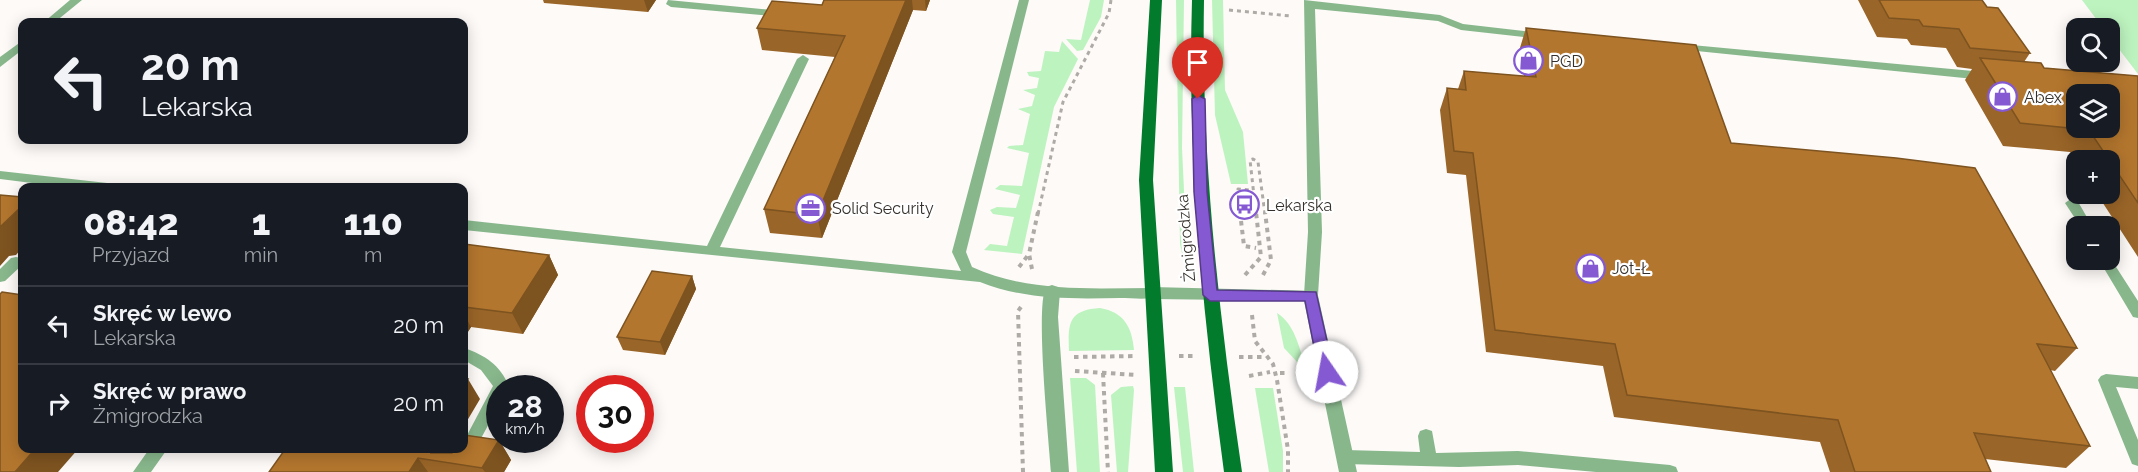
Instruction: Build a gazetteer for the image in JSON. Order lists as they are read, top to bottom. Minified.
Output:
{"streets":{"main road":["Żmigrodzka"]},"places":{"shop":["PGD","Abex","Jot-Ł"],"bus stop":["Lekarska"],"office":["Solid Security"]},"page":{"map_buttons":["+","−"],"turn":["20 m","Lekarska"],"eta":["08:42","Przyjazd","1","min","110","m"],"list":[{"name":"Skręć w lewo","note":"Lekarska","value":"20 m"},{"name":"Skręć w prawo","note":"Żmigrodzka","value":"20 m"}],"speed":"28 km/h","limit":"30"}}
